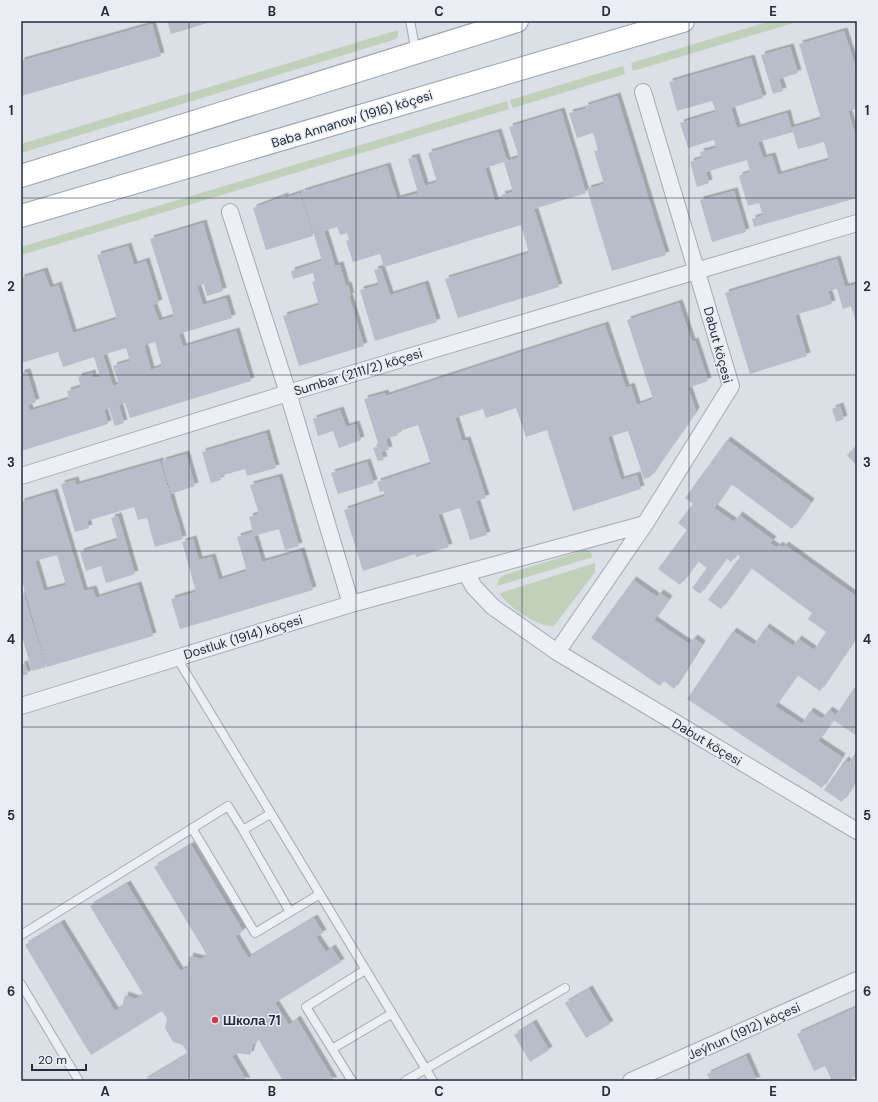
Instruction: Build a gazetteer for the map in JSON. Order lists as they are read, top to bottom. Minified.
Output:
{"streets":{"main road":["Baba Annanow (1916) köçesi"],"street":["Dabut köçesi","Sumbar (2111/2) köçesi","Dostluk (1914) köçesi","Jeýhun (1912) köçesi"]},"crossings":[["Dabut köçesi","Sumbar (2111/2) köçesi"],["Dabut köçesi","Dostluk (1914) köçesi"]],"places":["Школа 71"],"scale_bar":"20 m","grid":{"columns":["A","B","C","D","E"],"rows":["1","2","3","4","5","6"]}}
